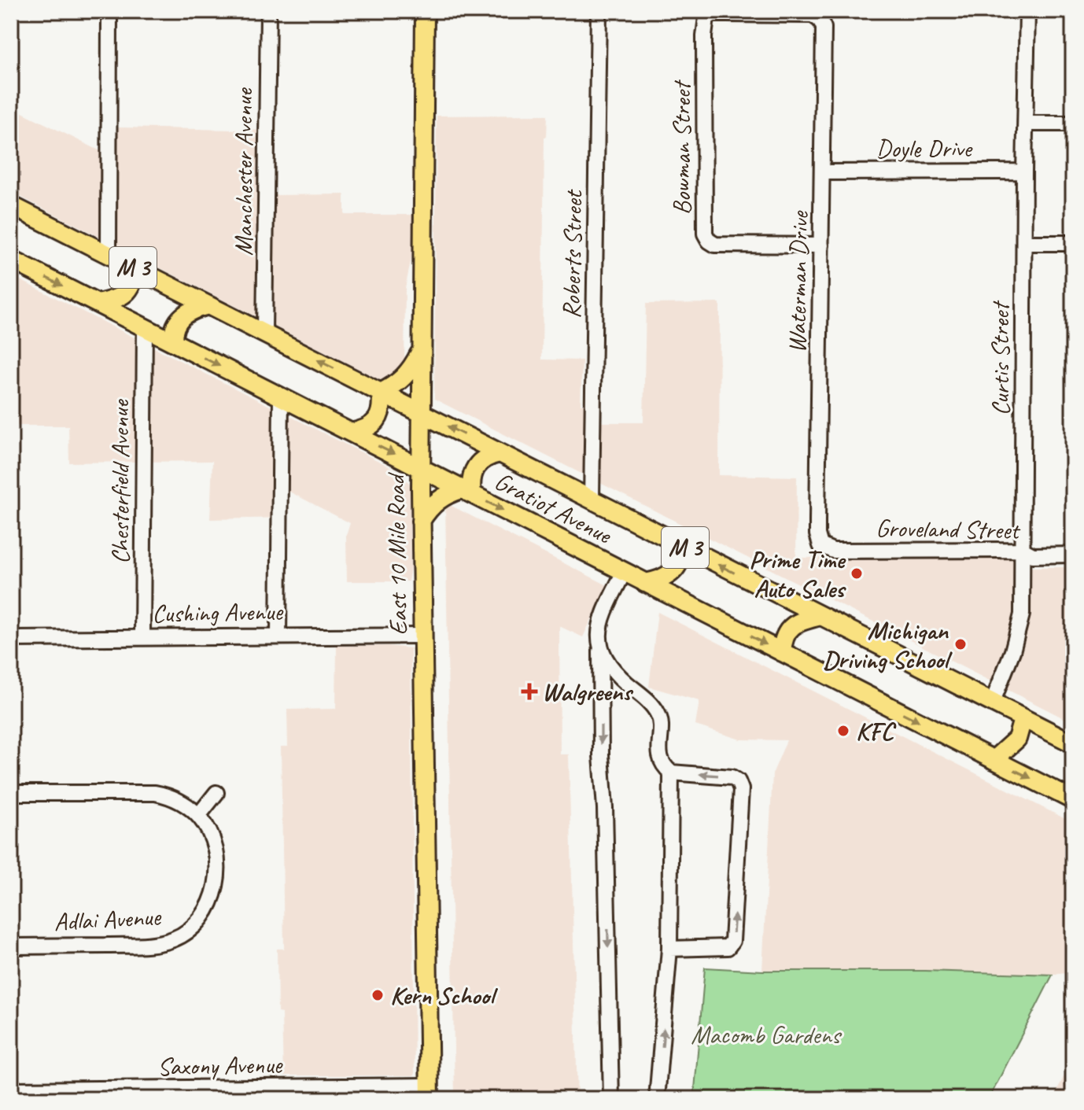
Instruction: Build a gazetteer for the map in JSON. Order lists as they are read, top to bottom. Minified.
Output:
{"streets":{"main road":["M 3","Gratiot Avenue","East 10 Mile Road"],"street":["Doyle Drive","Bowman Street","Manchester Avenue","Roberts Street","Waterman Drive","Curtis Street","Chesterfield Avenue","Groveland Street","Cushing Avenue","Adlai Avenue","Saxony Avenue"]},"crossings":[["Doyle Drive","Waterman Drive"],["Doyle Drive","Curtis Street"],["Bowman Street","Waterman Drive"],["Manchester Avenue","Gratiot Avenue"],["Roberts Street","Gratiot Avenue"],["Waterman Drive","Groveland Street"],["Curtis Street","Gratiot Avenue"],["Curtis Street","Groveland Street"],["Chesterfield Avenue","Gratiot Avenue"],["Chesterfield Avenue","Cushing Avenue"],["Gratiot Avenue","East 10 Mile Road"],["East 10 Mile Road","Cushing Avenue"],["East 10 Mile Road","Saxony Avenue"]],"parks":["Macomb Gardens"],"places":{"other":["Prime Time Auto Sales","Michigan Driving School","KFC","Kern School"],"health":["Walgreens"]}}
